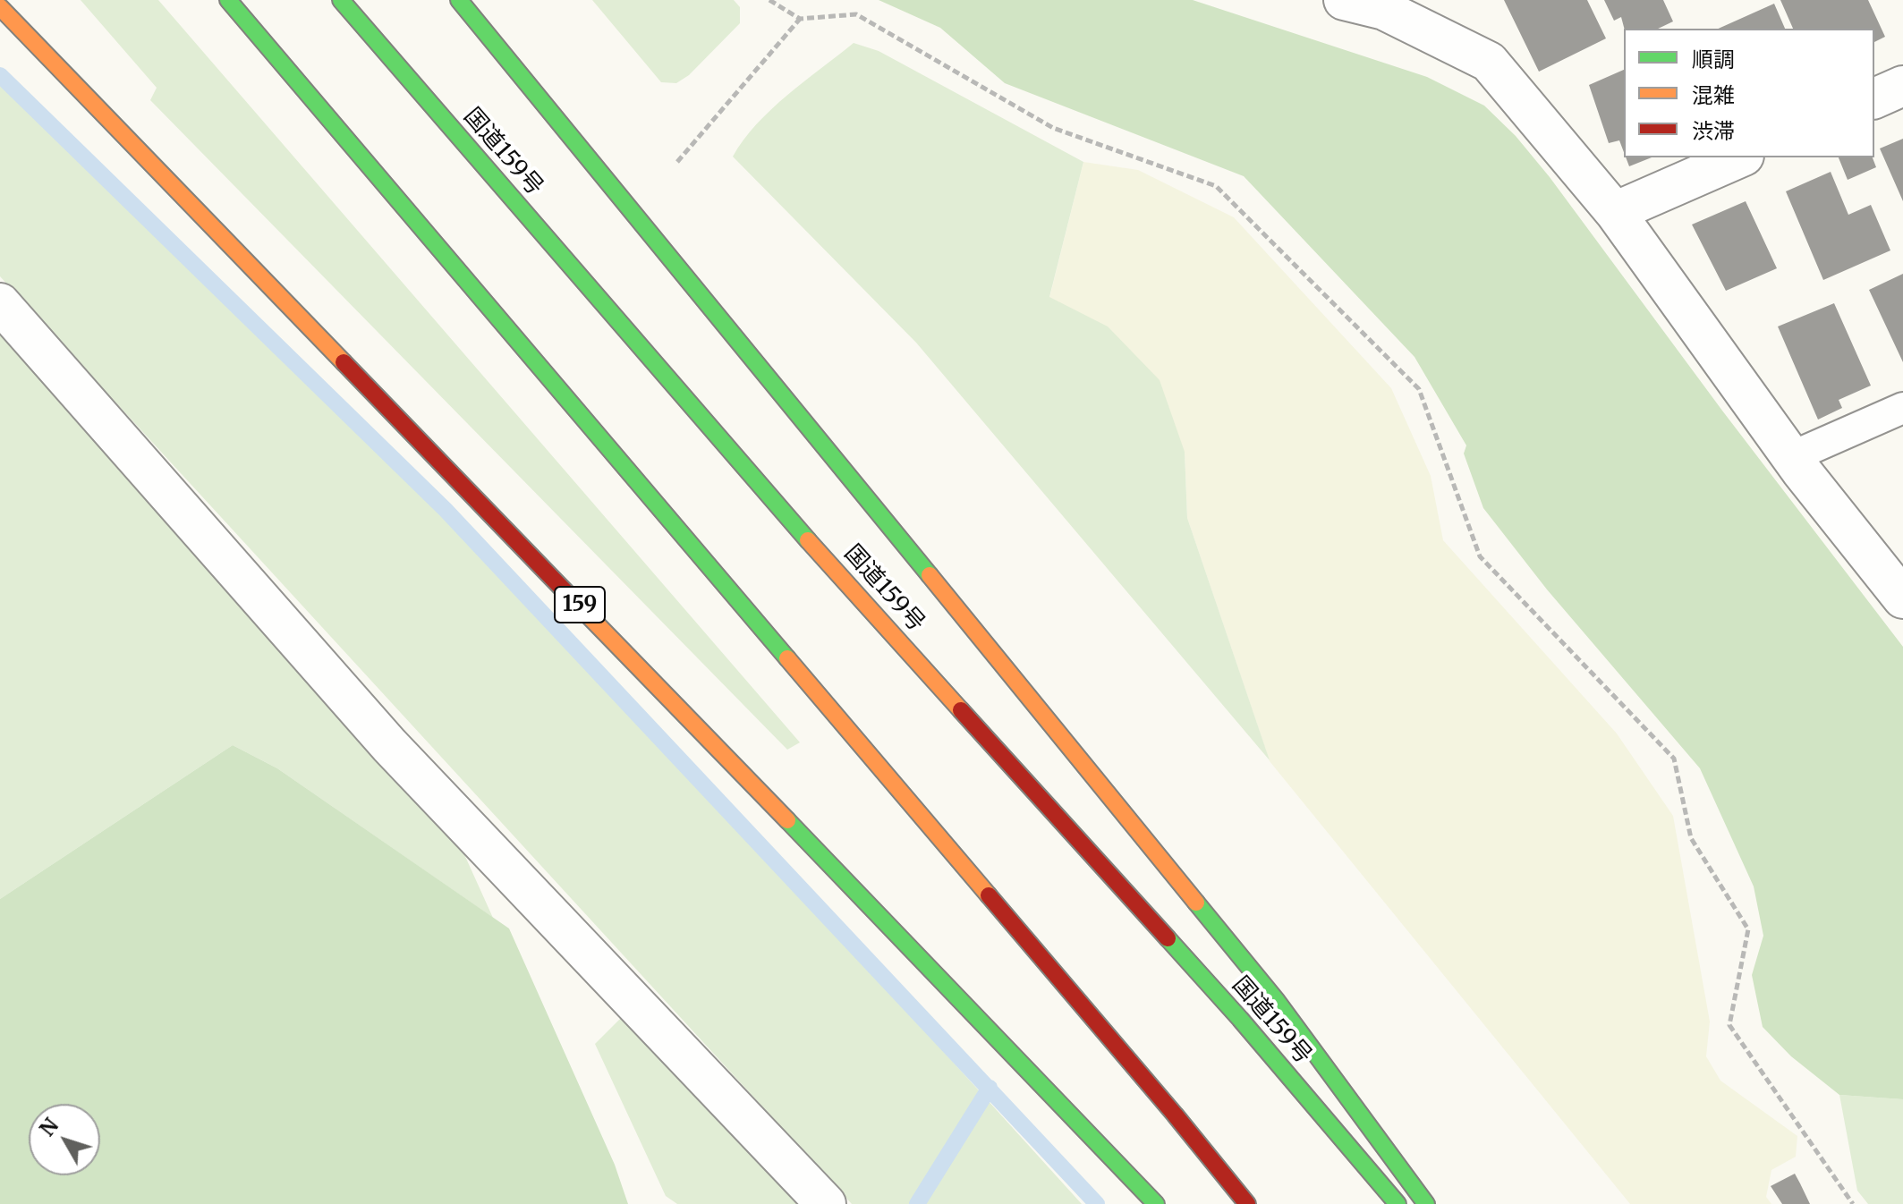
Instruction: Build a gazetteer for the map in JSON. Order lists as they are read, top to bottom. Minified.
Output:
{"streets":{"highway":["国道159号","159"]},"legend":["順調","混雑","渋滞"],"north":"top left"}
